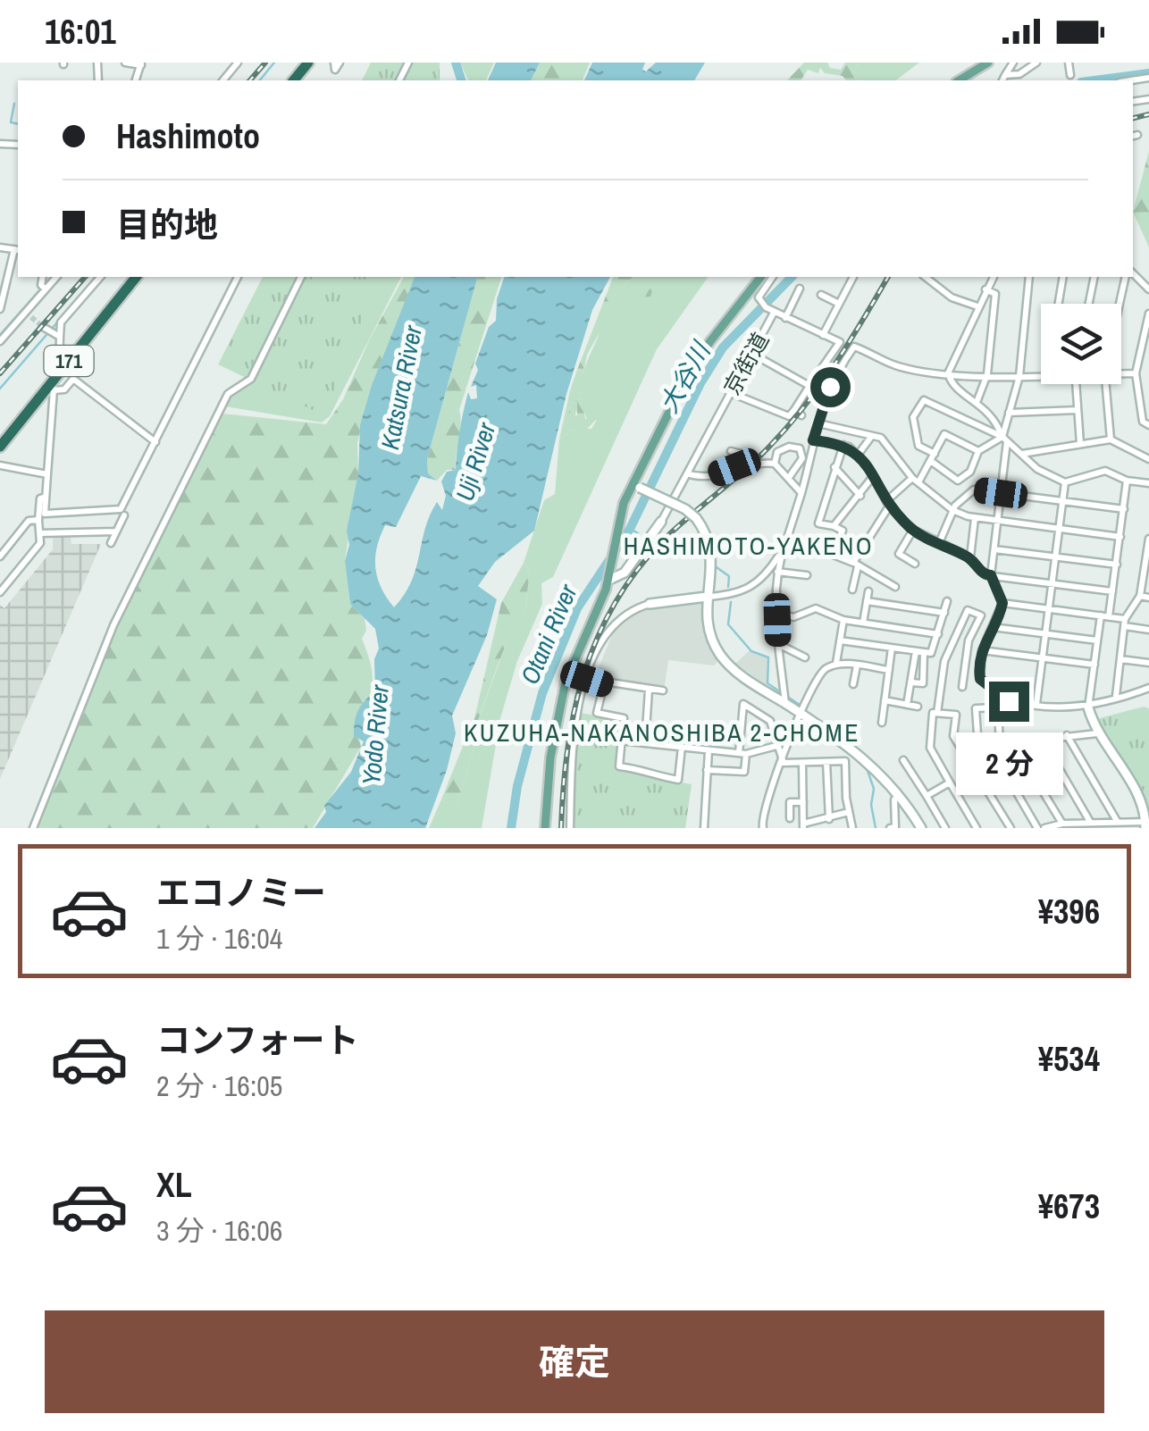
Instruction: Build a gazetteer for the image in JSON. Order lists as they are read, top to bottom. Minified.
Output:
{"streets":{"highway":["171"],"street":["京街道"]},"districts":["HASHIMOTO-YAKENO","KUZUHA-NAKANOSHIBA 2-CHOME"],"water":["大谷川","Katsura River","Uji River","Otani River","Yodo River"],"page":{"status":"16:01","banner":["Hashimoto","目的地"],"bubble":"2 分","list":[{"name":"エコノミー","note":"1 分 · 16:04","value":"¥396"},{"name":"コンフォート","note":"2 分 · 16:05","value":"¥534"},{"name":"XL","note":"3 分 · 16:06","value":"¥673"}],"buttons":"確定"}}
